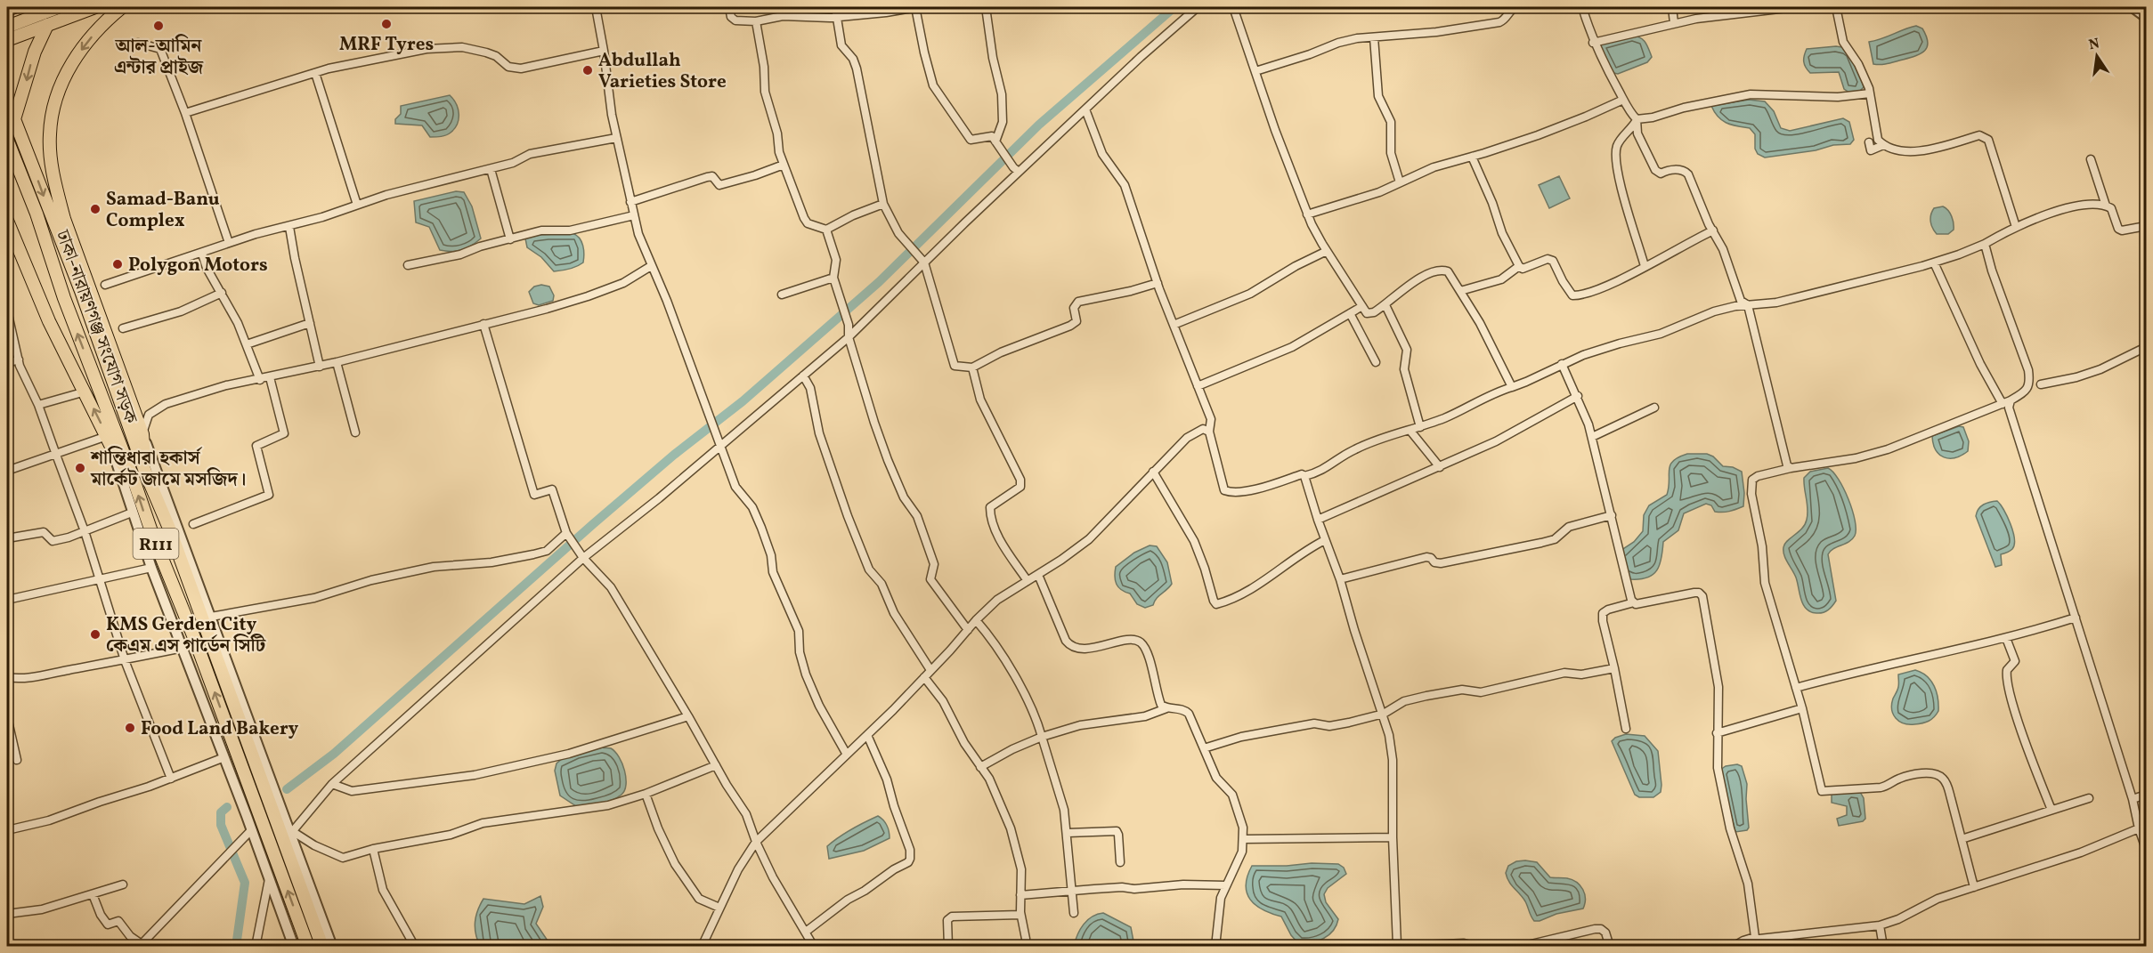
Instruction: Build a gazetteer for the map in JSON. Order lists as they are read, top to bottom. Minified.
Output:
{"streets":{"main road":["ঢাকা-নারায়ণগঞ্জ সংযোগ সড়ক","R111"]},"crossings":[["ঢাকা-নারায়ণগঞ্জ সংযোগ সড়ক","R111"]],"places":["MRF Tyres","আল-আমিন এন্টার প্রাইজ","Abdullah Varieties Store","Samad-Banu Complex","Polygon Motors","শান্তিধারা হকার্স মার্কেট জামে মসজিদ।","KMS Gerden City কেএম এস গার্ডেন সিটি","Food Land Bakery"],"north":"top"}
